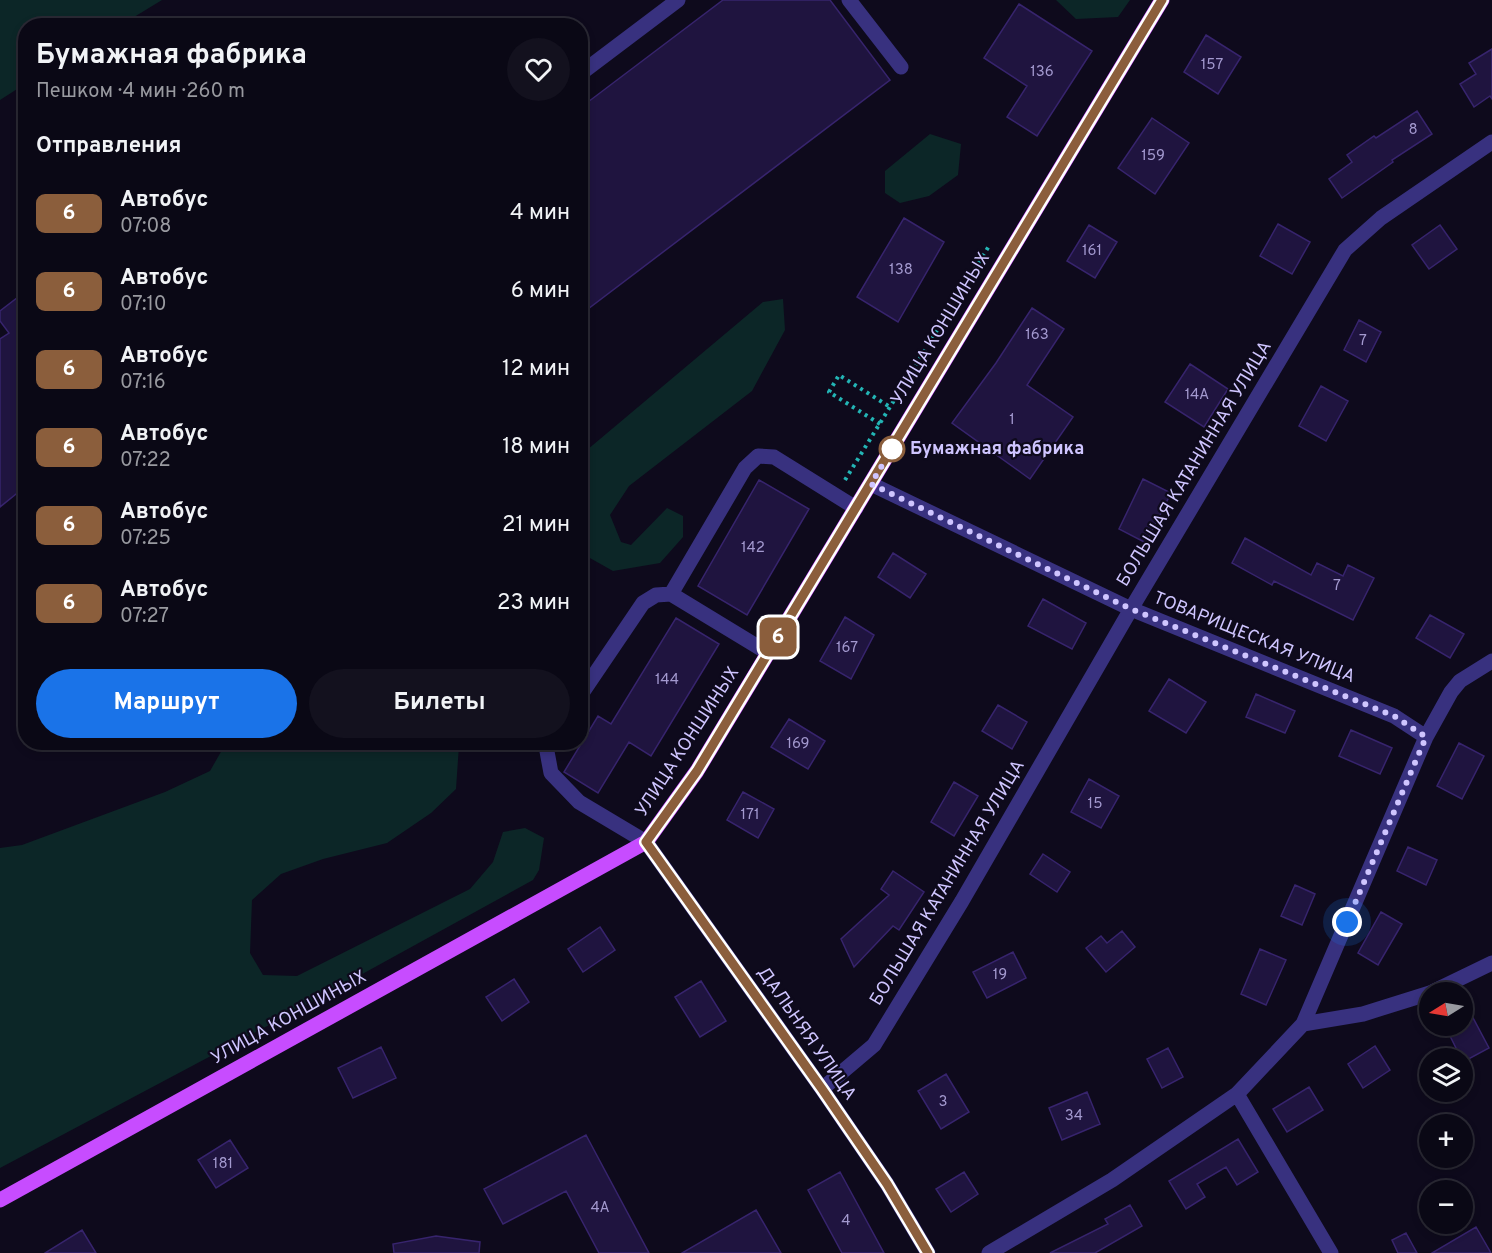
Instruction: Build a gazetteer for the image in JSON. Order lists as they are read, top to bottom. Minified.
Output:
{"streets":{"main road":["УЛИЦА КОНШИНЫХ"],"street":["БОЛЬШАЯ КАТАНИННАЯ УЛИЦА","ТОВАРИЩЕСКАЯ УЛИЦА","ДАЛЬНЯЯ УЛИЦА"]},"crossings":[["УЛИЦА КОНШИНЫХ","ТОВАРИЩЕСКАЯ УЛИЦА"],["УЛИЦА КОНШИНЫХ","ДАЛЬНЯЯ УЛИЦА"],["БОЛЬШАЯ КАТАНИННАЯ УЛИЦА","ТОВАРИЩЕСКАЯ УЛИЦА"],["БОЛЬШАЯ КАТАНИННАЯ УЛИЦА","ДАЛЬНЯЯ УЛИЦА"]],"places":["Бумажная фабрика"],"lines":["bus line 6"],"house_numbers":["157","136","8","159","161","138","163","7","14А","1","142","7","167","144","169","15","171","19","3","34","181","4А","4"],"north":"left","page":{"on_map":"6","heading":[["Бумажная фабрика","Пешком · 4 мин · 260 m"],"Отправления"],"list":[{"mark":"6","name":"Автобус","note":"07:08","value":"4 мин"},{"mark":"6","name":"Автобус","note":"07:10","value":"6 мин"},{"mark":"6","name":"Автобус","note":"07:16","value":"12 мин"},{"mark":"6","name":"Автобус","note":"07:22","value":"18 мин"},{"mark":"6","name":"Автобус","note":"07:25","value":"21 мин"},{"mark":"6","name":"Автобус","note":"07:27","value":"23 мин"}],"buttons":["Маршрут","Билеты"],"map_buttons":["+","−"]}}
